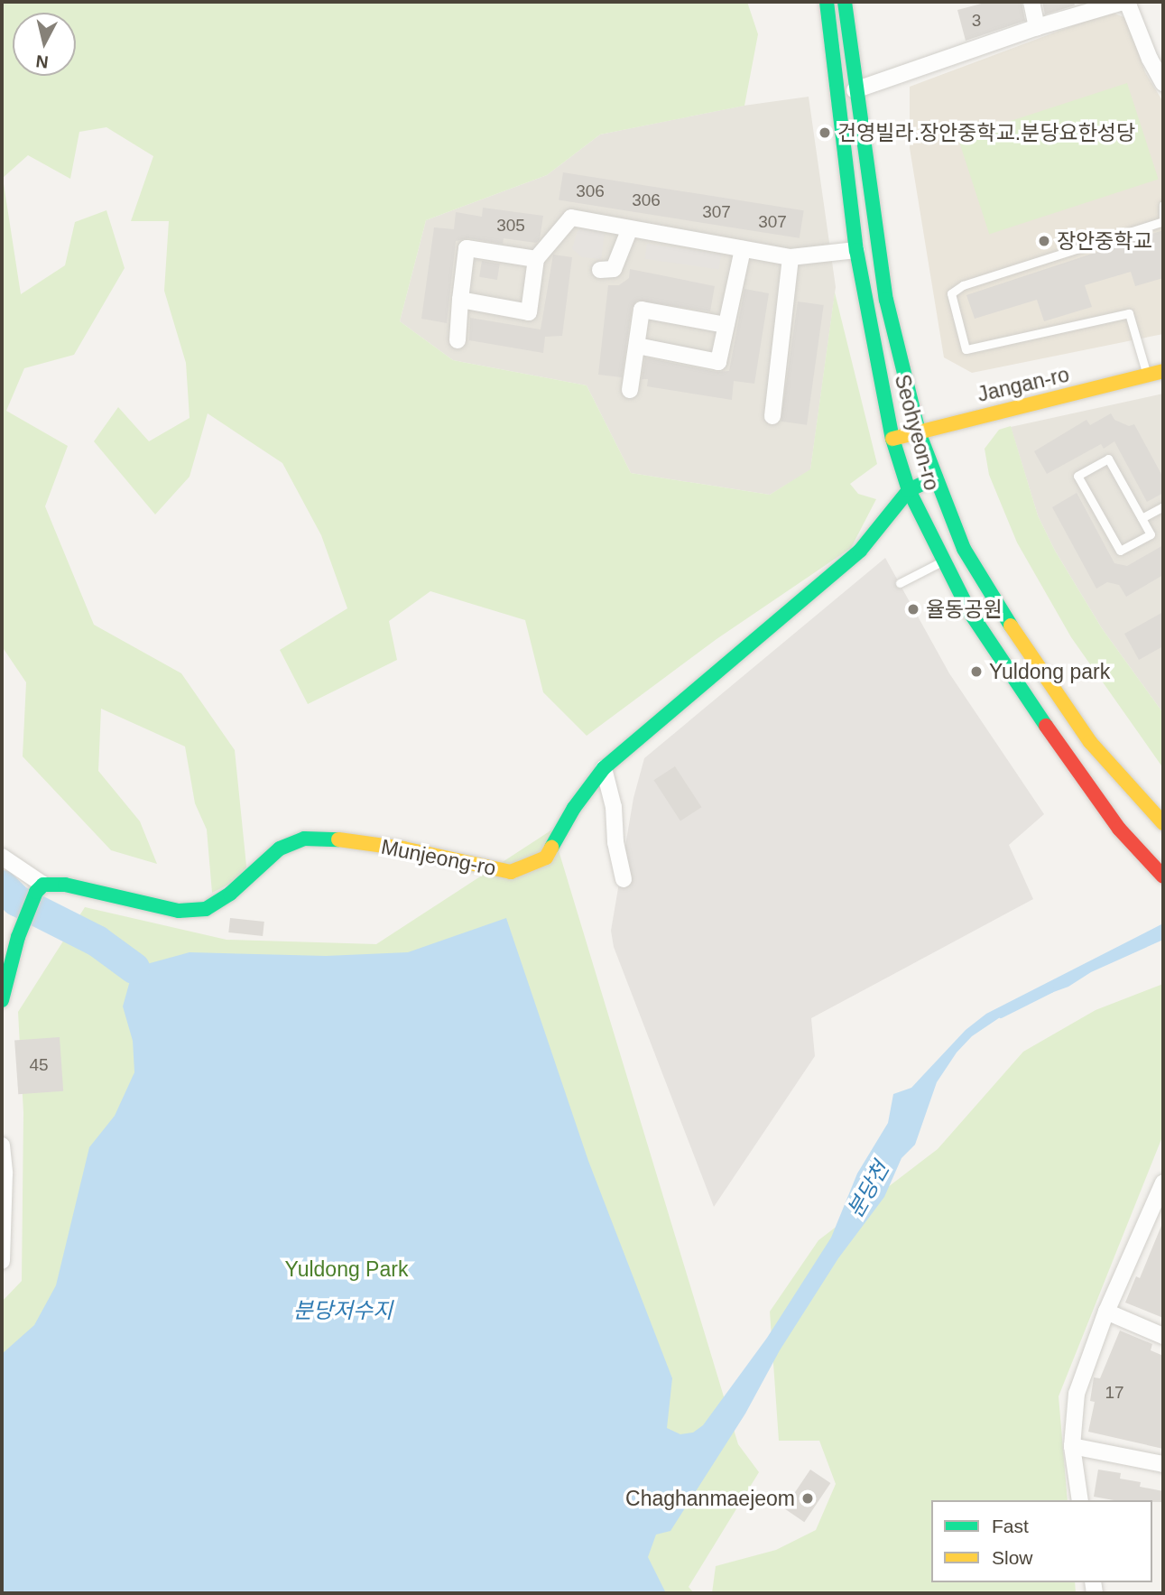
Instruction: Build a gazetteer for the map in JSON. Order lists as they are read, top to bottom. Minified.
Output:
{"streets":{"main road":["Jangan-ro","Seohyeon-ro","Munjeong-ro"]},"crossings":[["Jangan-ro","Seohyeon-ro"],["Seohyeon-ro","Munjeong-ro"]],"water":["분당천","분당저수지"],"parks":["Yuldong Park"],"places":["건영빌라.장안중학교.분당요한성당","장안중학교","율동공원","Yuldong park","Chaghanmaejeom"],"house_numbers":["3","306","306","307","307","305","45","17"],"legend":["Fast","Slow"],"north":"bottom"}
